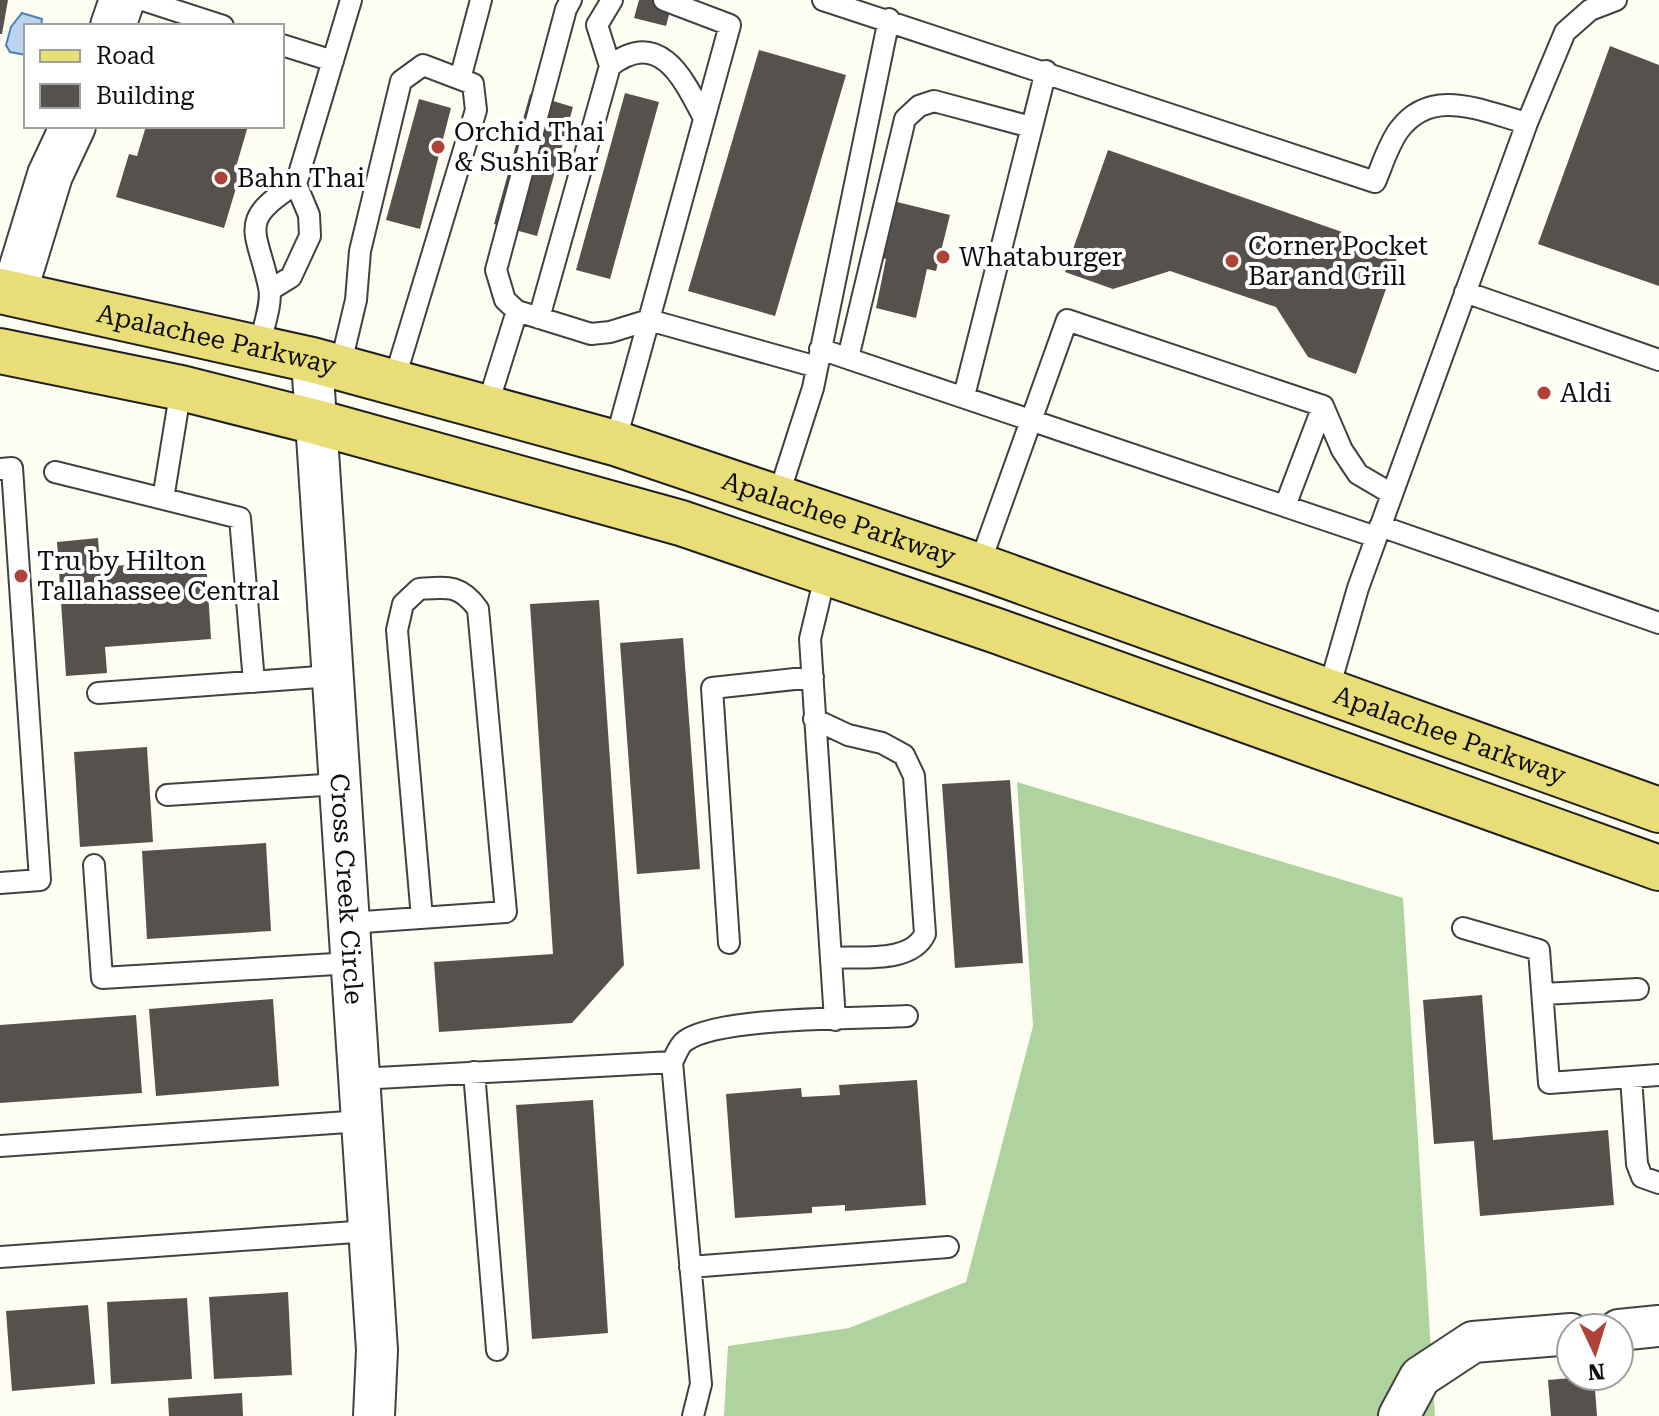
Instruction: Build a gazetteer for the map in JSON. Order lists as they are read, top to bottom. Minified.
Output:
{"streets":{"main road":["Apalachee Parkway"],"street":["Cross Creek Circle"]},"crossings":[["Apalachee Parkway","Cross Creek Circle"]],"places":["Orchid Thai & Sushi Bar","Bahn Thai","Whataburger","Corner Pocket Bar and Grill","Aldi","Tru by Hilton Tallahassee Central"],"legend":["Road","Building"],"north":"bottom"}
